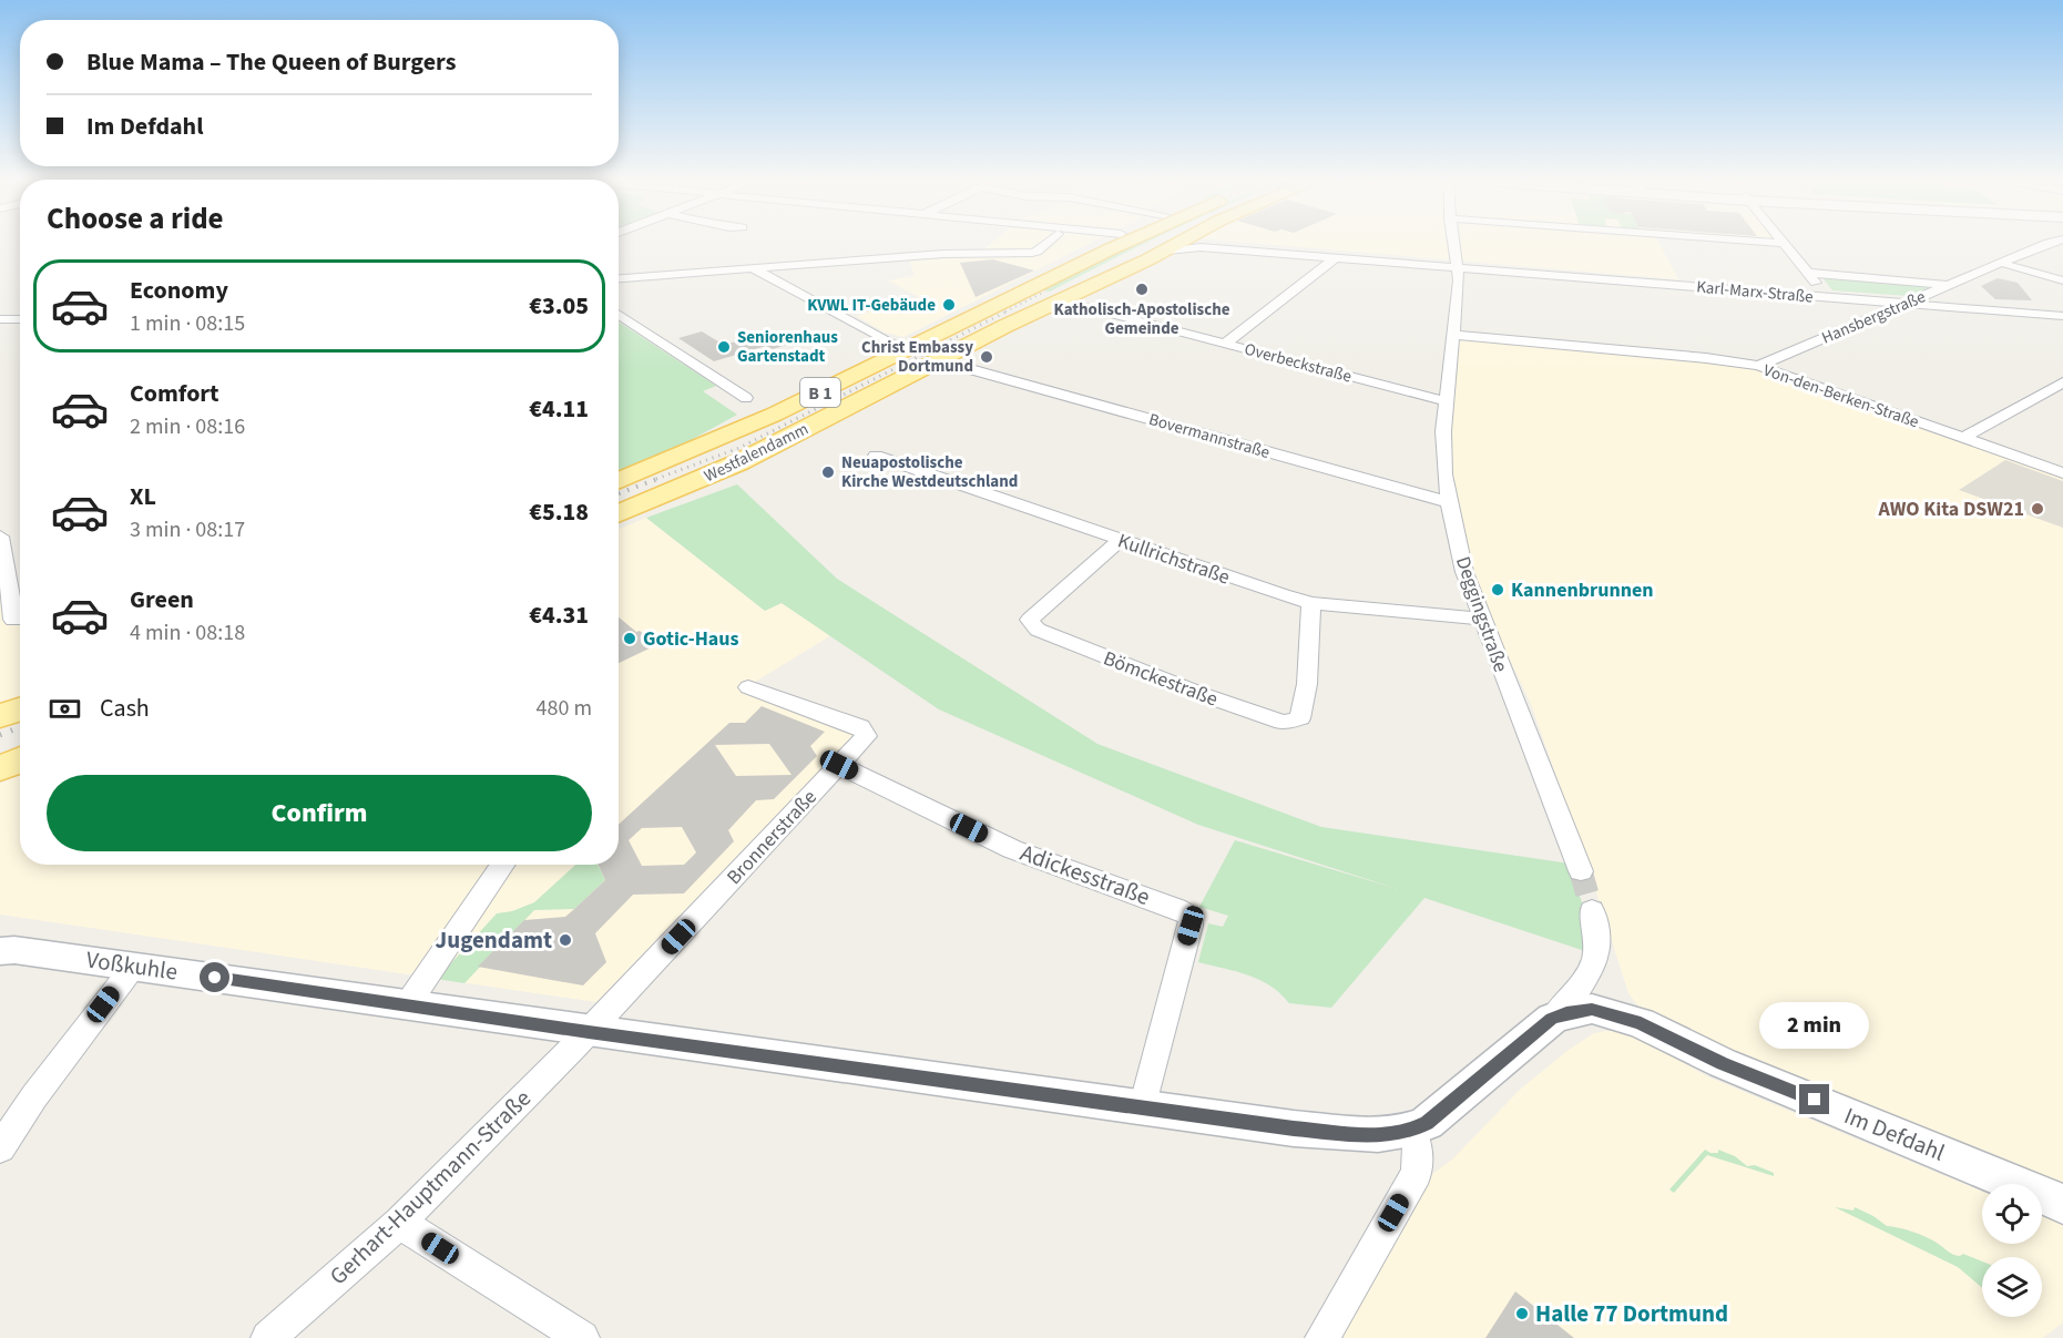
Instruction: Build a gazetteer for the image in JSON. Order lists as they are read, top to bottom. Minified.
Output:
{"streets":{"main road":["B 1","Westfalendamm"],"street":["Karl-Marx-Straße","Hansbergstraße","Overbeckstraße","Von-den-Berken-Straße","Bovermannstraße","Kullrichstraße","Deggingstraße","Bömckestraße","Bronnerstraße","Adickesstraße","Voßkuhle","Im Defdahl","Gerhart-Hauptmann-Straße"]},"crossings":[["Karl-Marx-Straße","Hansbergstraße"],["Karl-Marx-Straße","Westfalendamm"],["Karl-Marx-Straße","Deggingstraße"],["Hansbergstraße","Von-den-Berken-Straße"],["Overbeckstraße","Deggingstraße"],["Von-den-Berken-Straße","Deggingstraße"],["Bovermannstraße","Deggingstraße"],["Kullrichstraße","Deggingstraße"],["Kullrichstraße","Bömckestraße"],["Bronnerstraße","Adickesstraße"],["Bronnerstraße","Voßkuhle"],["Bronnerstraße","Gerhart-Hauptmann-Straße"],["Adickesstraße","Voßkuhle"],["Voßkuhle","Im Defdahl"],["Voßkuhle","Gerhart-Hauptmann-Straße"]],"places":["Katholisch-Apostolische Gemeinde","KVWL IT-Gebäude","Seniorenhaus Gartenstadt","Christ Embassy Dortmund","Neuapostolische Kirche Westdeutschland","AWO Kita DSW21","Kannenbrunnen","Gotic-Haus","Jugendamt","Halle 77 Dortmund"],"page":{"banner":["Blue Mama – The Queen of Burgers","Im Defdahl"],"heading":"Choose a ride","list":[{"name":"Economy","note":"1 min · 08:15","value":"€3.05"},{"name":"Comfort","note":"2 min · 08:16","value":"€4.11"},{"name":"XL","note":"3 min · 08:17","value":"€5.18"},{"name":"Green","note":"4 min · 08:18","value":"€4.31"}],"pay":["Cash","480 m"],"buttons":"Confirm","bubble":"2 min"}}
